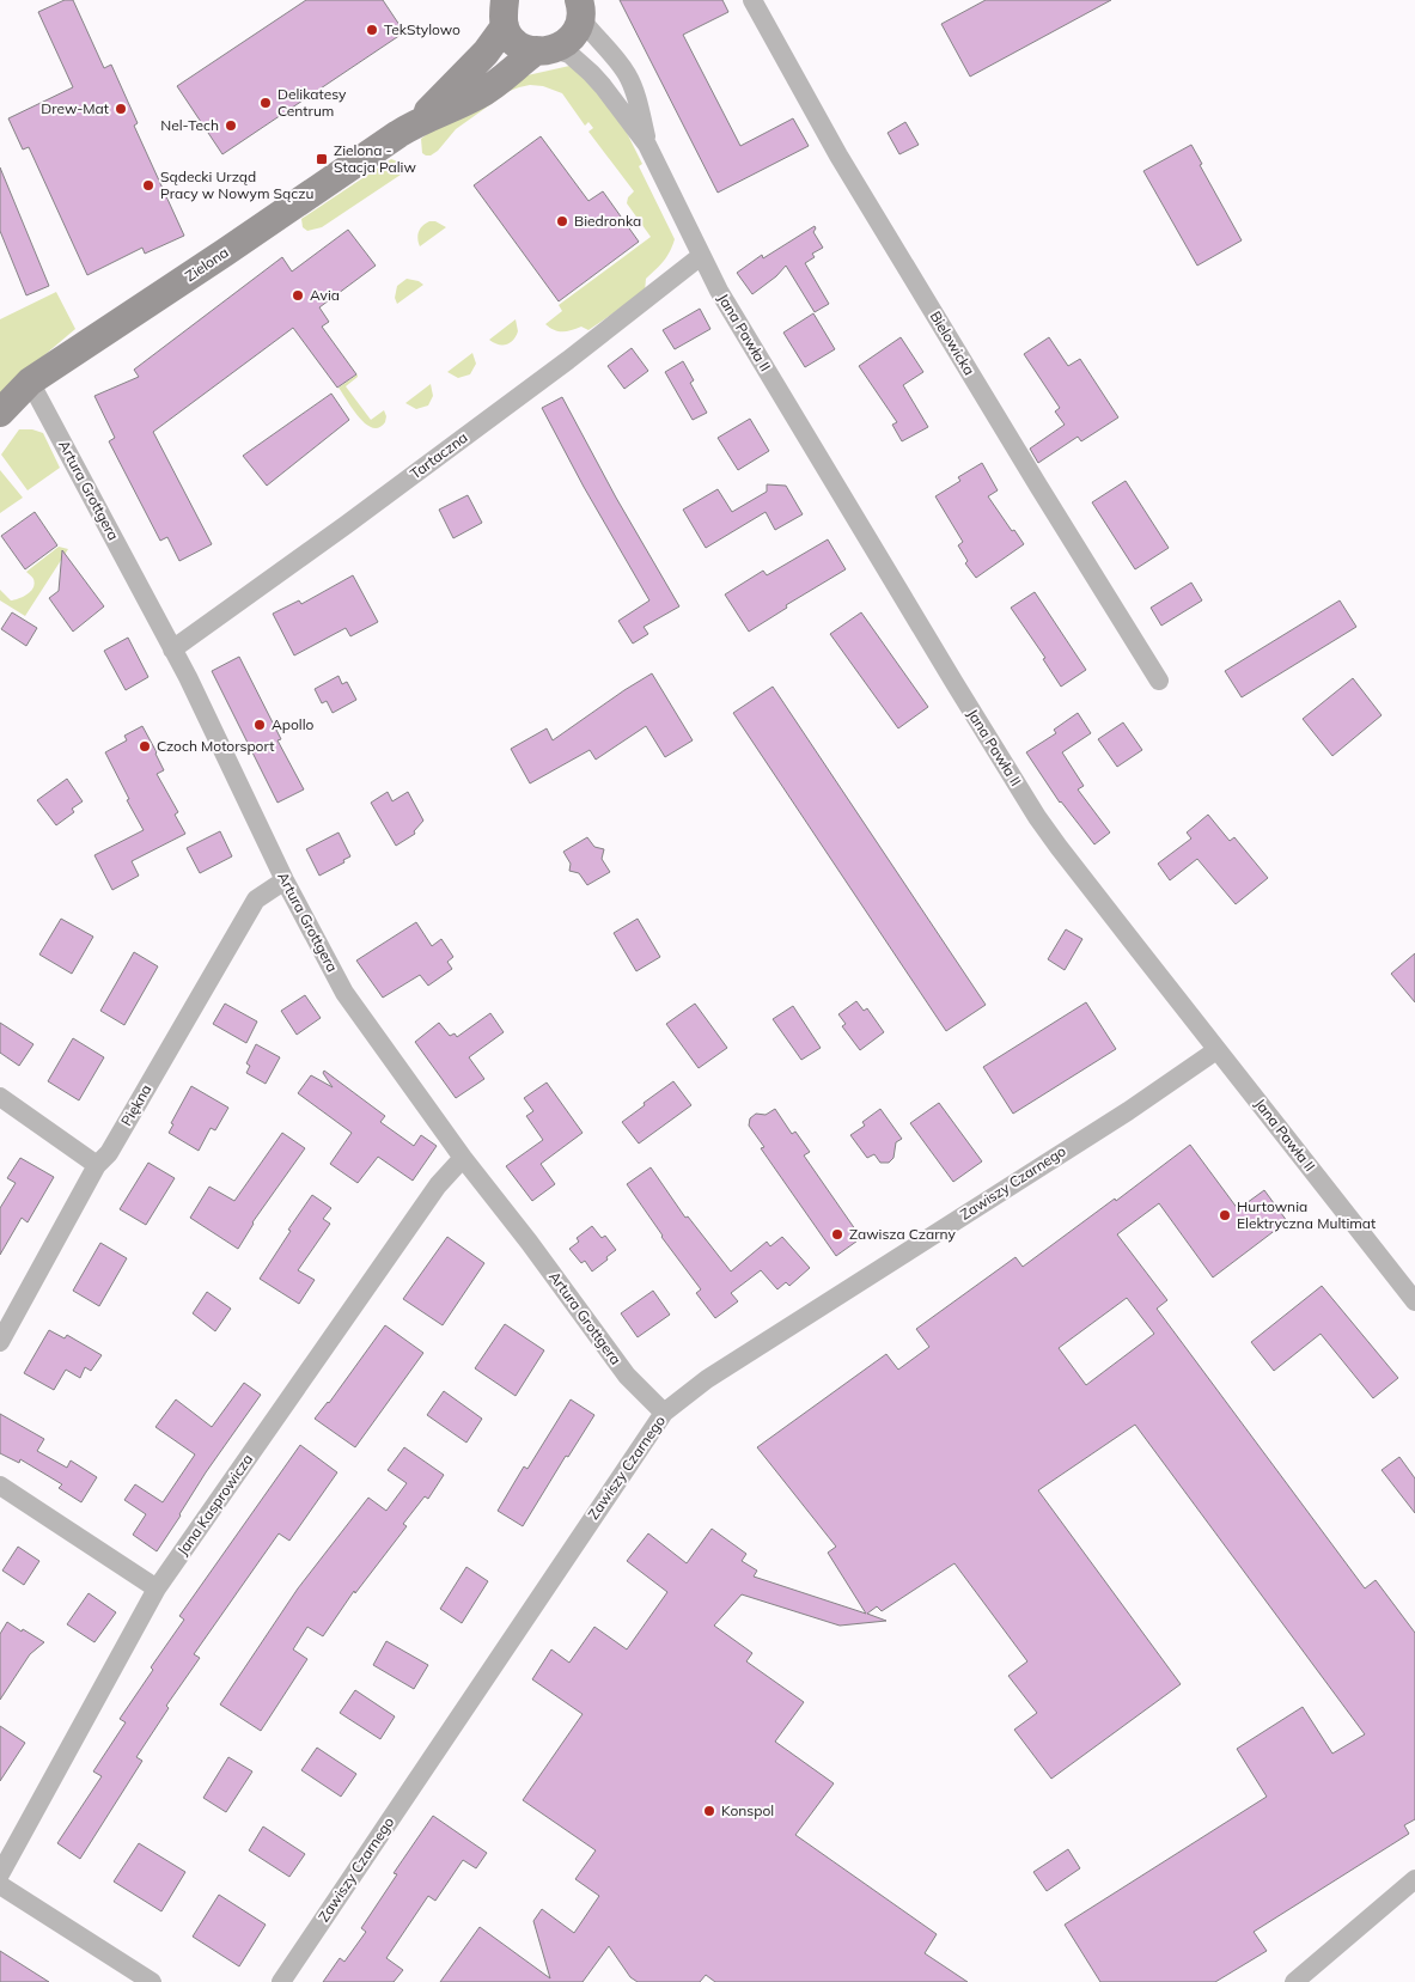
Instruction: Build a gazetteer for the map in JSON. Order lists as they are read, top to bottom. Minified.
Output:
{"streets":{"street":["Zielona","Jana Pawła II","Bielowicka","Tartaczna","Artura Grottgera","Piękna","Zawiszy Czarnego","Jana Kasprowicza"]},"crossings":[["Zielona","Jana Pawła II"],["Zielona","Artura Grottgera"],["Jana Pawła II","Tartaczna"],["Jana Pawła II","Zawiszy Czarnego"],["Tartaczna","Artura Grottgera"],["Artura Grottgera","Piękna"],["Artura Grottgera","Zawiszy Czarnego"],["Artura Grottgera","Jana Kasprowicza"]],"places":{"other":["TekStylowo","Delikatesy Centrum","Drew-Mat","Nel-Tech","Sądecki Urząd Pracy w Nowym Sączu","Biedronka","Avia","Apollo","Czoch Motorsport","Hurtownia Elektryczna Multimat","Zawisza Czarny","Konspol"],"transit":["Zielona - Stacja Paliw"]}}
